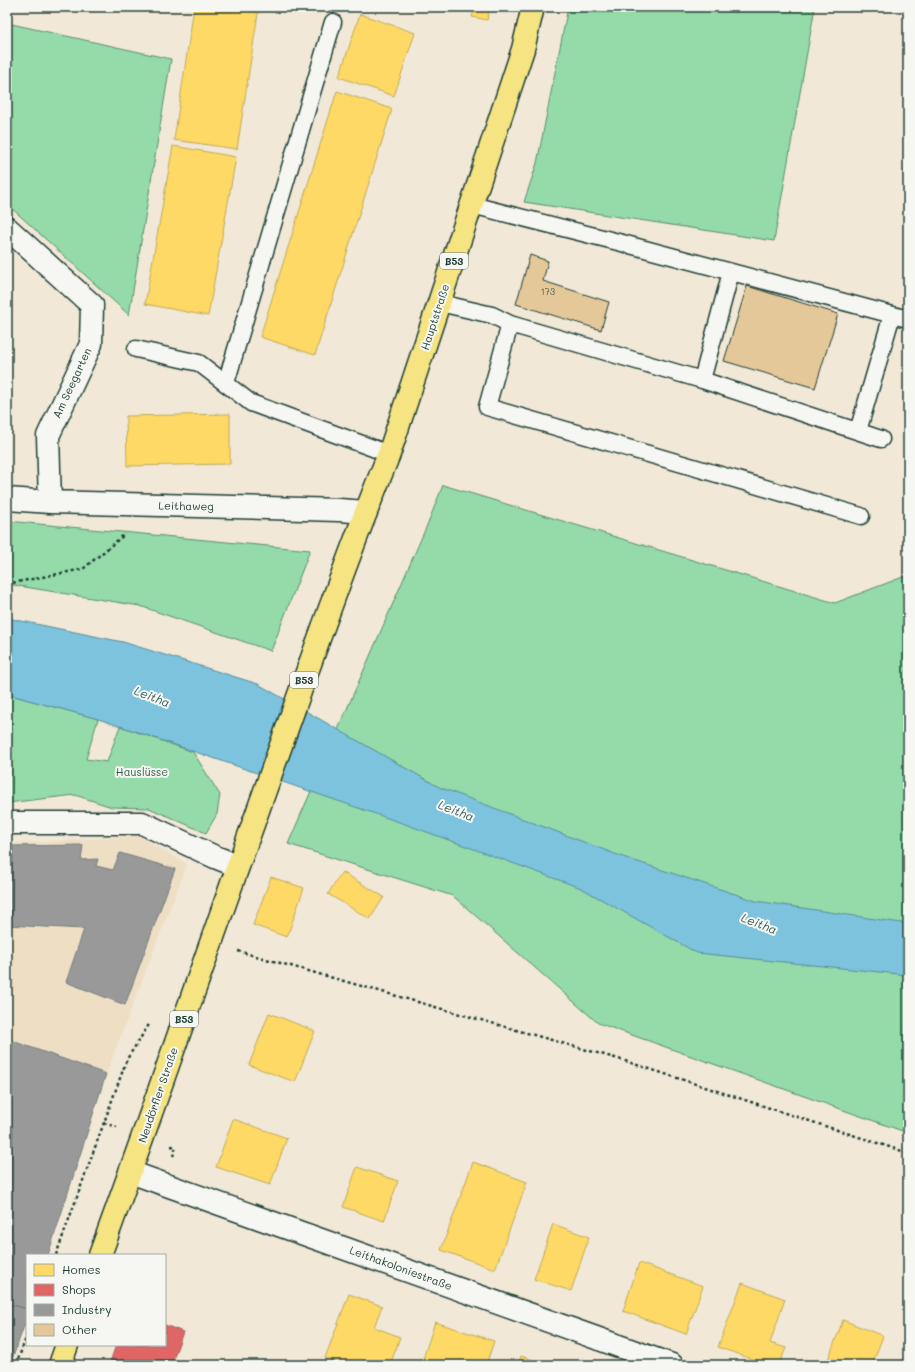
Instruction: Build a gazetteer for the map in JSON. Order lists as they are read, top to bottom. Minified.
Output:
{"streets":{"main road":["B53","Hauptstraße","Neudörfler Straße"],"street":["Am Seegarten","Leithaweg","Leithakoloniestraße"]},"crossings":[["Hauptstraße","Leithaweg"],["Hauptstraße","Neudörfler Straße"],["Am Seegarten","Leithaweg"],["Neudörfler Straße","Leithakoloniestraße"]],"water":["Leitha"],"parks":["Hauslüsse"],"house_numbers":["173"],"legend":["Homes","Shops","Industry","Other"]}
